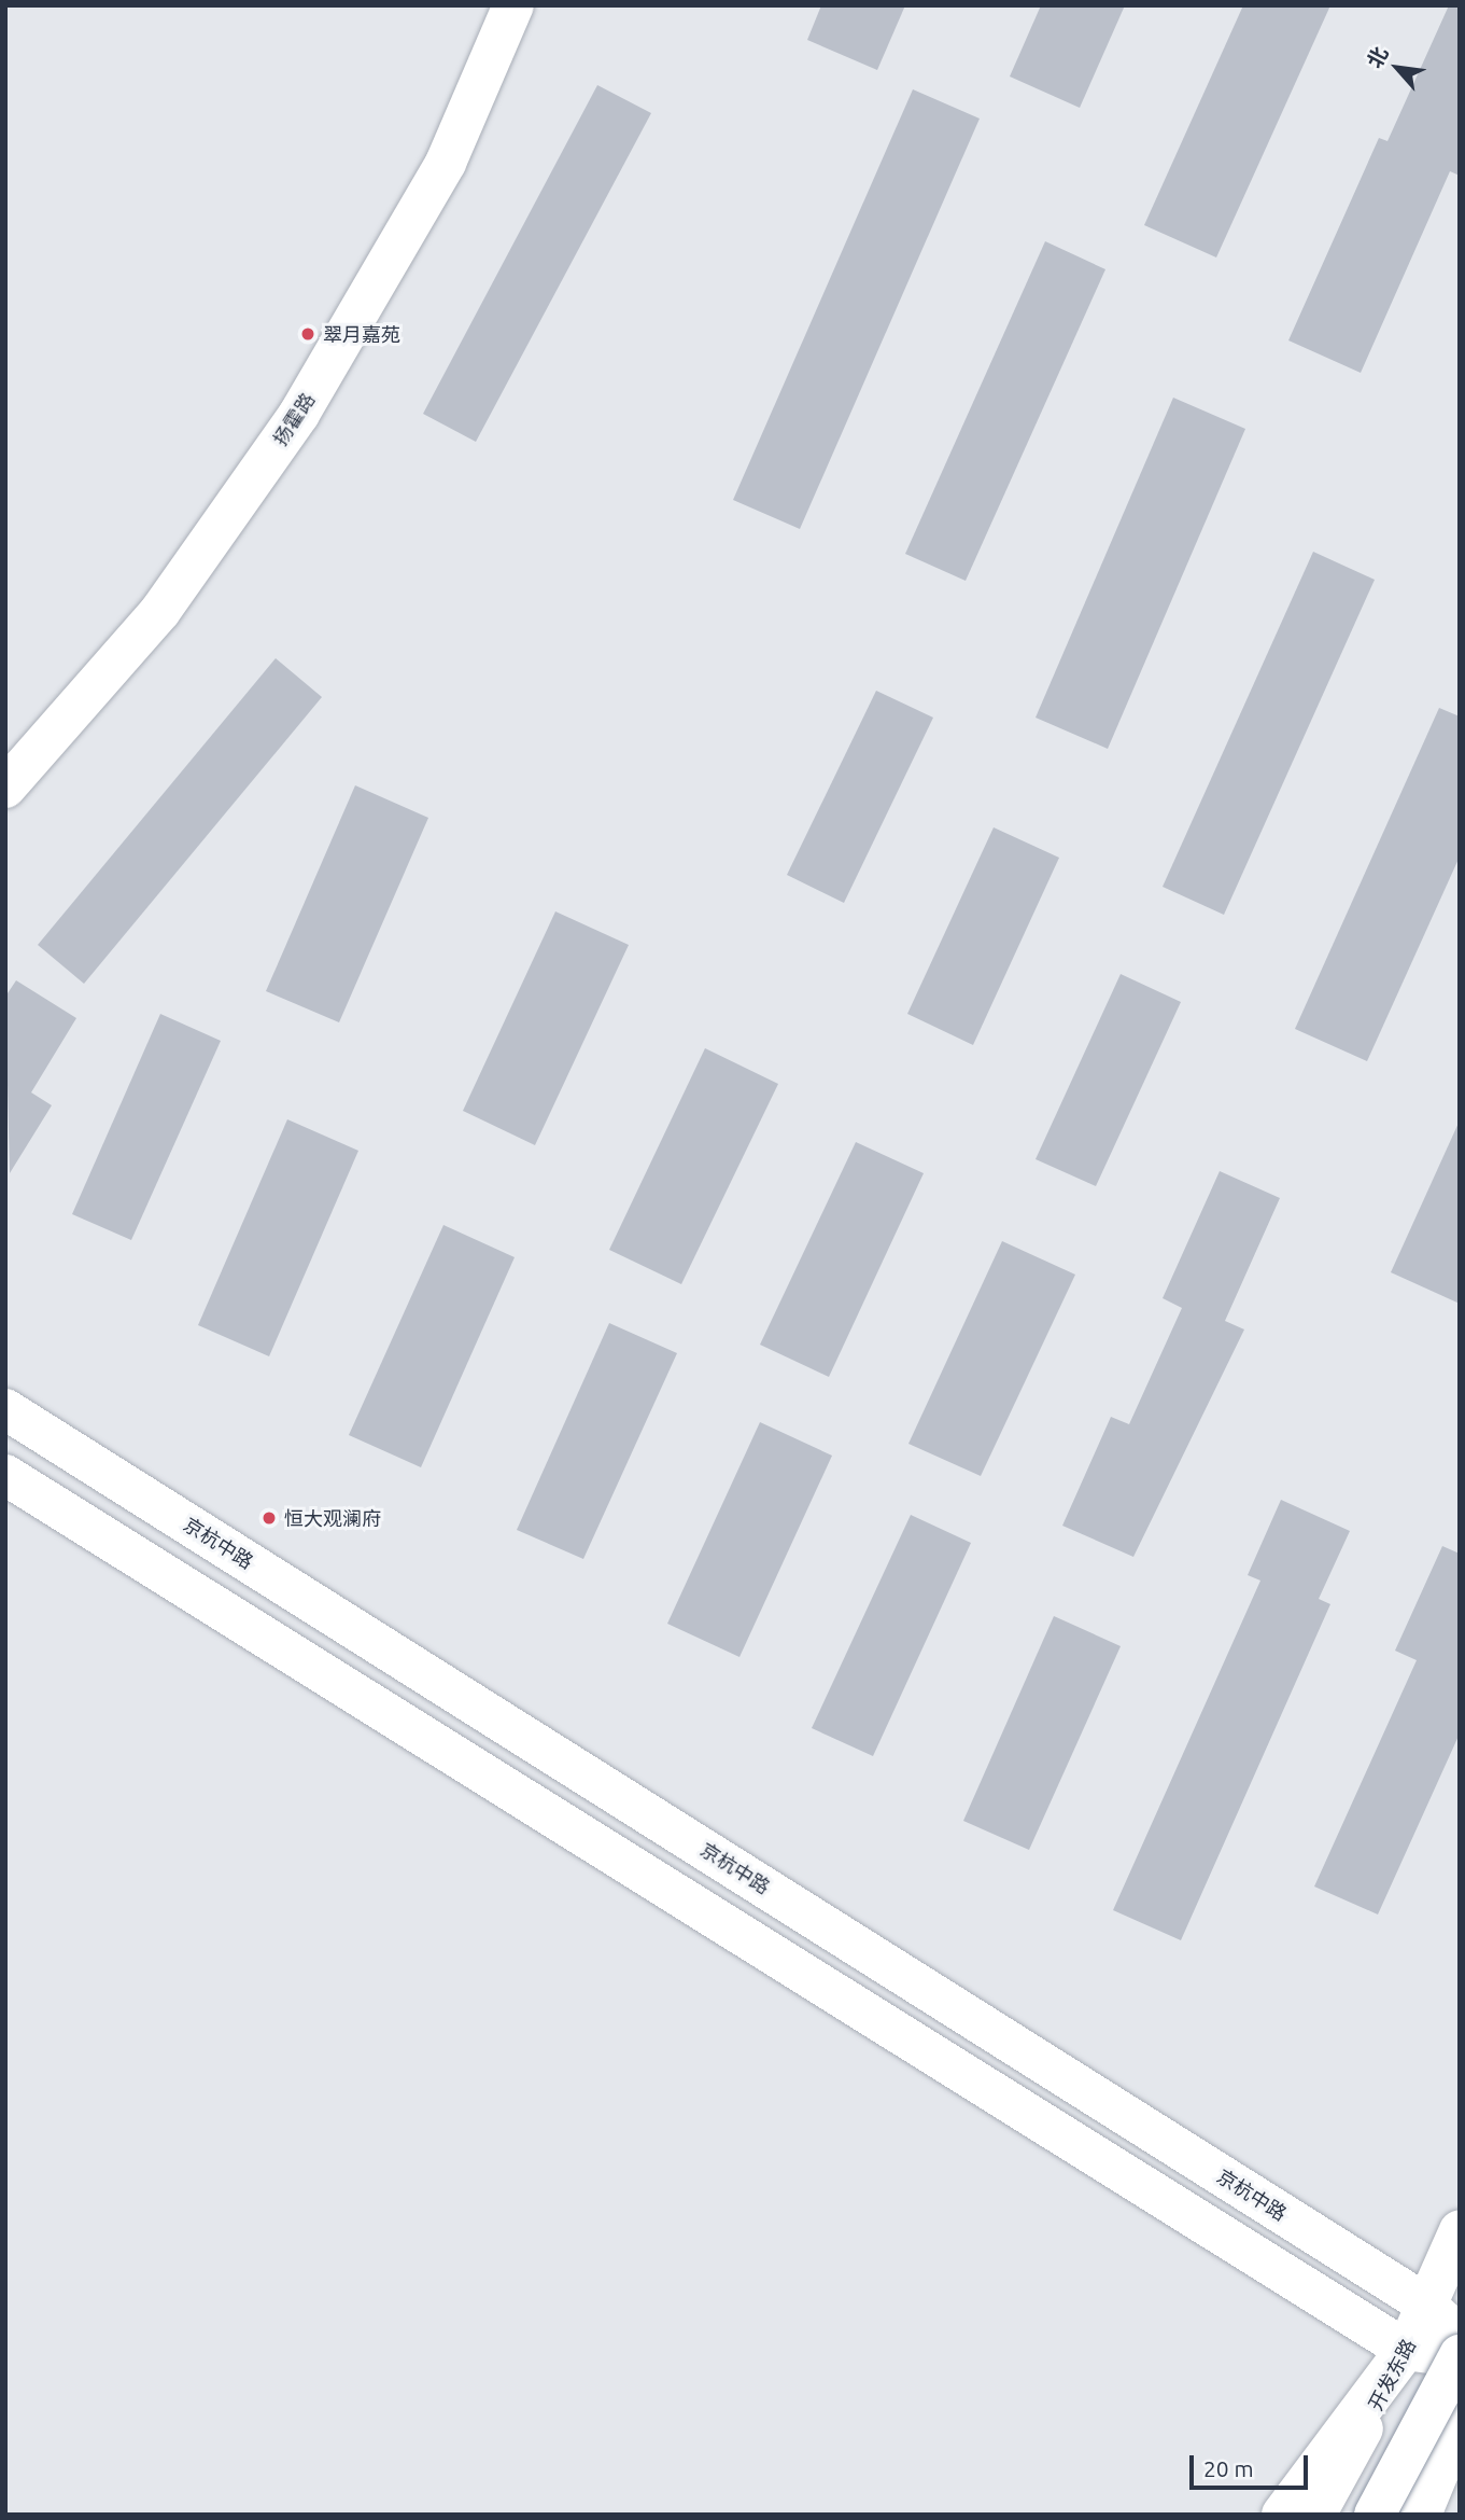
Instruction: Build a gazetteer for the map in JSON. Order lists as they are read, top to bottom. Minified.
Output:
{"streets":{"main road":["扬霍路","京杭中路","开发东路"]},"crossings":[["京杭中路","开发东路"]],"places":["翠月嘉苑","恒大观澜府"],"scale_bar":"20 m","north":"top left"}
